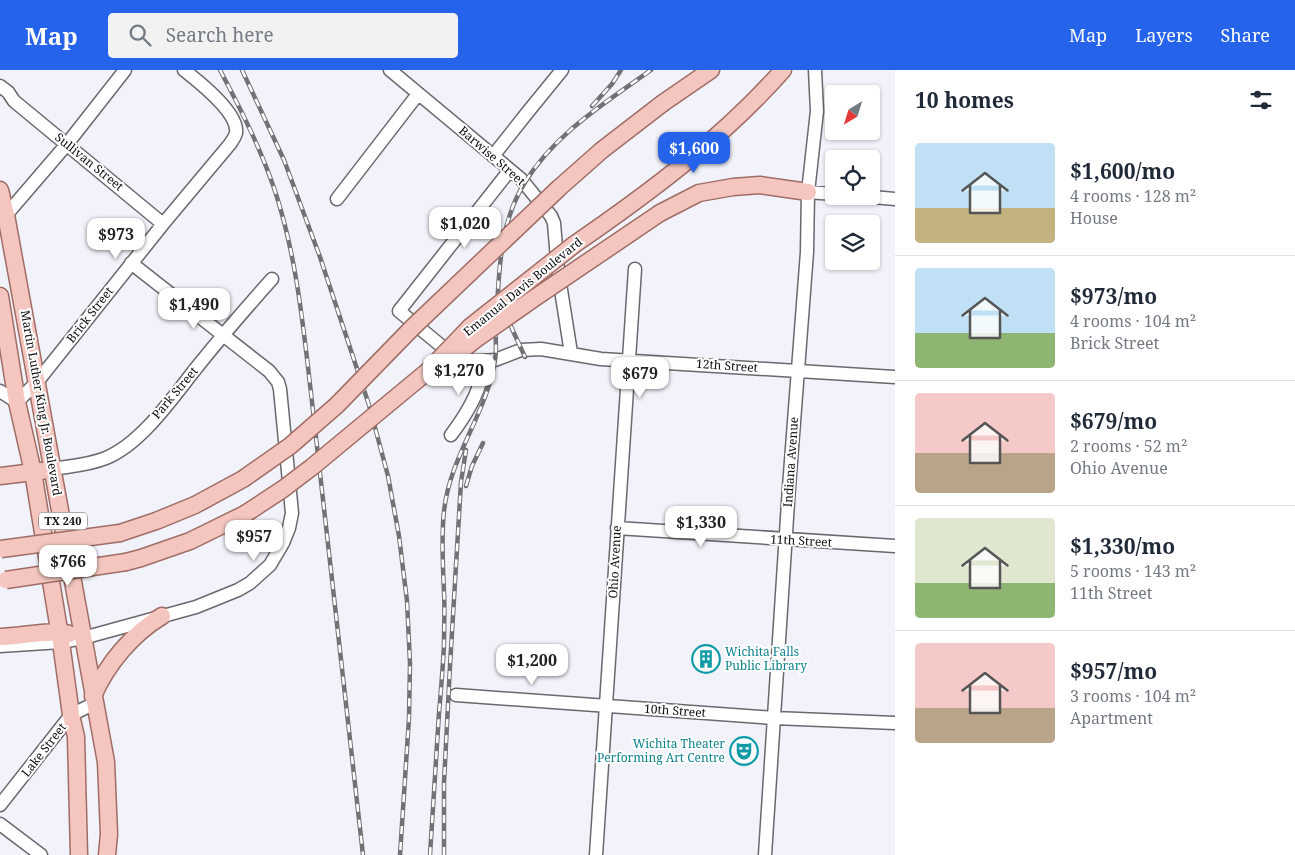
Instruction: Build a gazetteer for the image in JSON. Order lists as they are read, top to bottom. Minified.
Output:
{"streets":{"main road":["Emanual Davis Boulevard","Martin Luther King Jr. Boulevard","TX 240"],"street":["Barwise Street","Sullivan Street","Brick Street","12th Street","Park Street","Indiana Avenue","11th Street","Ohio Avenue","10th Street","Lake Street"]},"crossings":[["Barwise Street","12th Street"],["Sullivan Street","Brick Street"],["Brick Street","Martin Luther King Jr. Boulevard"],["12th Street","Indiana Avenue"],["12th Street","Ohio Avenue"],["Park Street","Martin Luther King Jr. Boulevard"],["Martin Luther King Jr. Boulevard","Lake Street"],["Indiana Avenue","11th Street"],["Indiana Avenue","10th Street"],["11th Street","Ohio Avenue"],["Ohio Avenue","10th Street"]],"places":{"building":["Wichita Falls Public Library"],"theatre":["Wichita Theater Performing Art Centre"]},"north":"bottom left","page":{"header":"Map","search":"Search here","nav":["Map","Layers","Share"],"heading":"10 homes","list":[{"name":"$1,600/mo","note":"4 rooms · 128 m² · House"},{"name":"$973/mo","note":"4 rooms · 104 m² · Brick Street"},{"name":"$679/mo","note":"2 rooms · 52 m² · Ohio Avenue"},{"name":"$1,330/mo","note":"5 rooms · 143 m² · 11th Street"},{"name":"$957/mo","note":"3 rooms · 104 m² · Apartment"}],"price":["$1,600","$1,020","$973","$1,490","$1,270","$679","$1,330","$957","$766","$1,200"]}}
